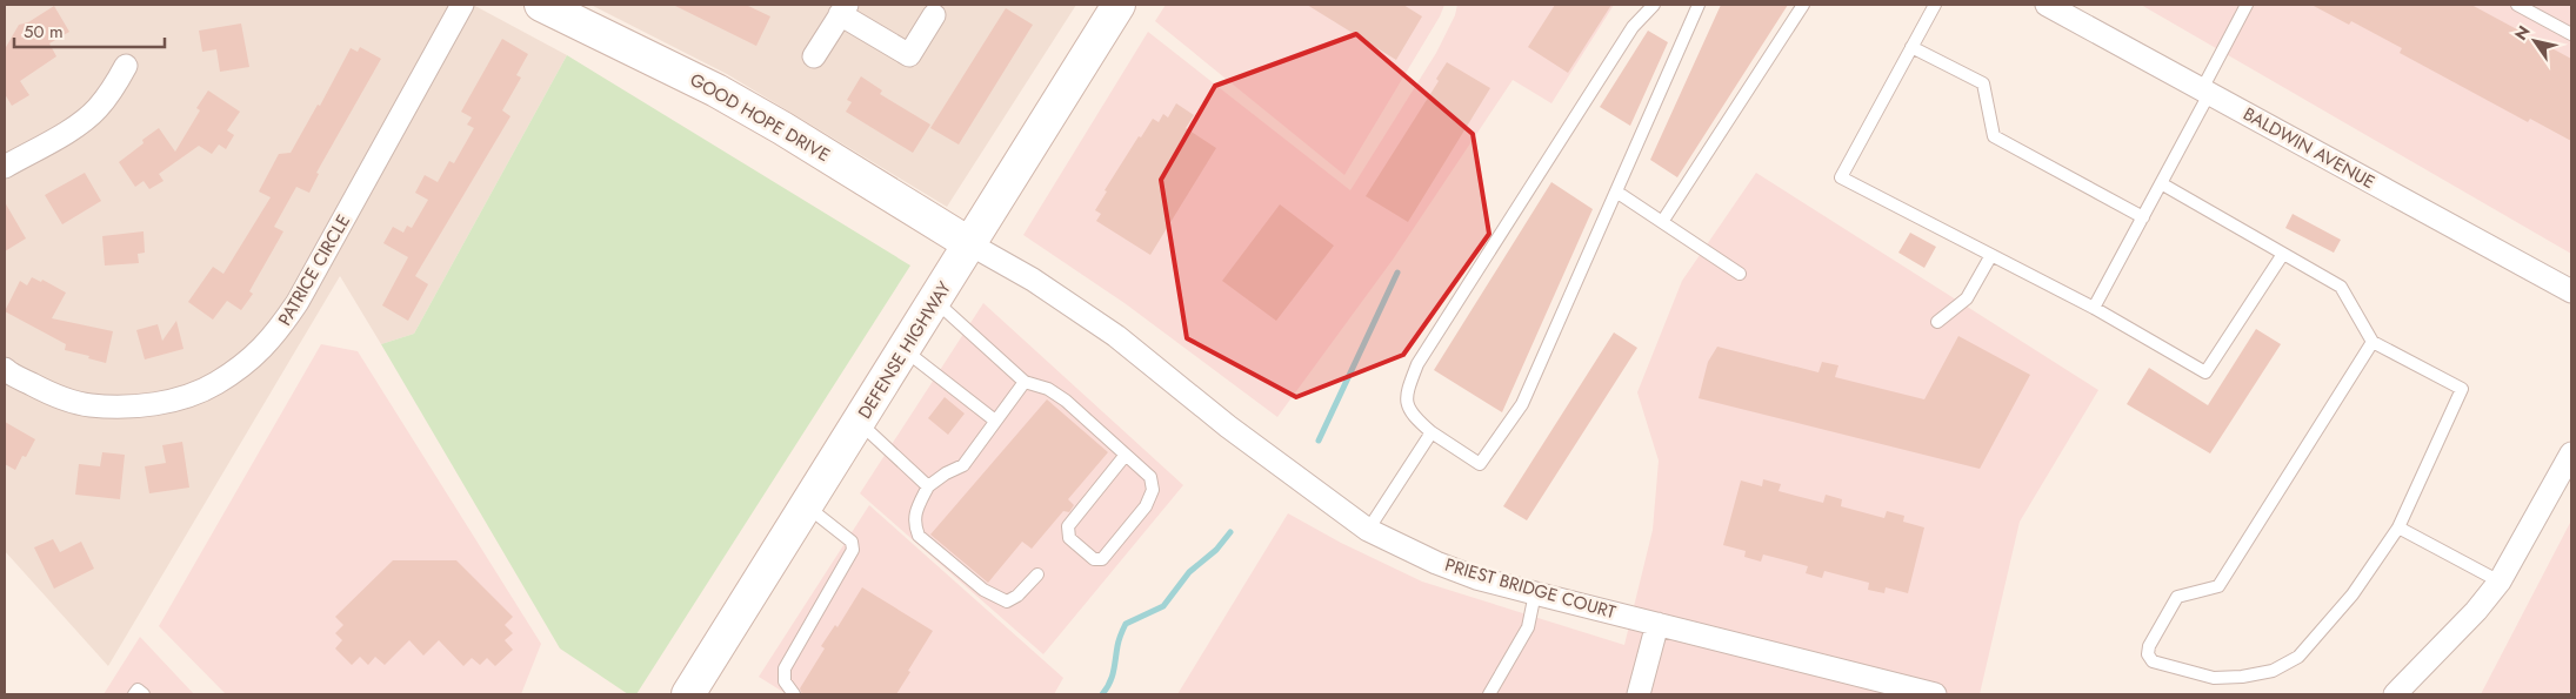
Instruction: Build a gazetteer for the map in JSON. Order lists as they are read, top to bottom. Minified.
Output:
{"streets":{"main road":["GOOD HOPE DRIVE","DEFENSE HIGHWAY"],"street":["BALDWIN AVENUE","PATRICE CIRCLE","PRIEST BRIDGE COURT"]},"crossings":[["GOOD HOPE DRIVE","DEFENSE HIGHWAY"],["GOOD HOPE DRIVE","PRIEST BRIDGE COURT"],["DEFENSE HIGHWAY","PRIEST BRIDGE COURT"]],"scale_bar":"50 m","north":"top left"}
